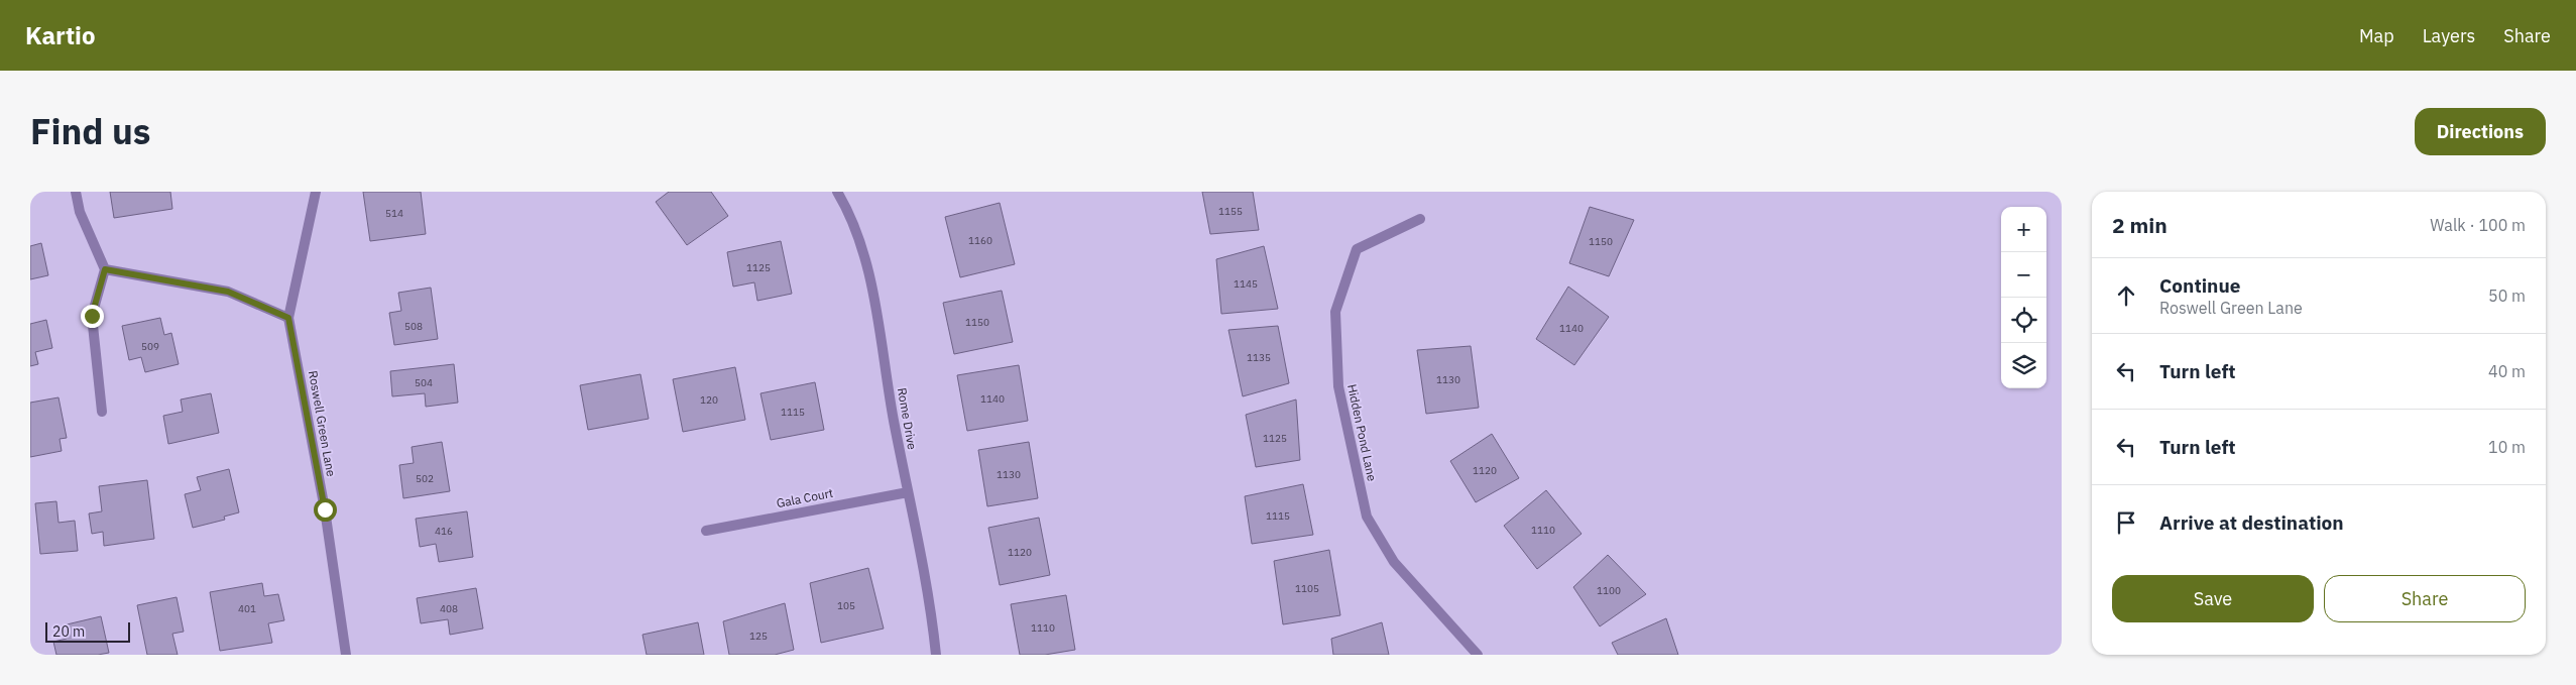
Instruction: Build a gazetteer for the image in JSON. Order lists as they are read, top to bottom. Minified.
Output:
{"streets":{"street":["Rome Drive","Roswell Green Lane","Hidden Pond Lane","Gala Court"]},"crossings":[["Rome Drive","Gala Court"]],"house_numbers":["1155","514","1160","1150","1125","1145","1150","508","1140","509","1135","1130","504","1140","120","1115","1125","1120","1130","502","1115","1110","416","1120","1105","1100","105","401","408","1110","125"],"scale_bar":"20 m","page":{"header":"Kartio","nav":["Map","Layers","Share"],"title":"Find us","buttons":["Directions",["Save","Share"]],"heading":["2 min","Walk · 100 m"],"map_buttons":["+","−"],"list":[["Continue","Roswell Green Lane","50 m"],["Turn left","40 m"],["Turn left","10 m"],"Arrive at destination"],"scale":"20 m"}}
